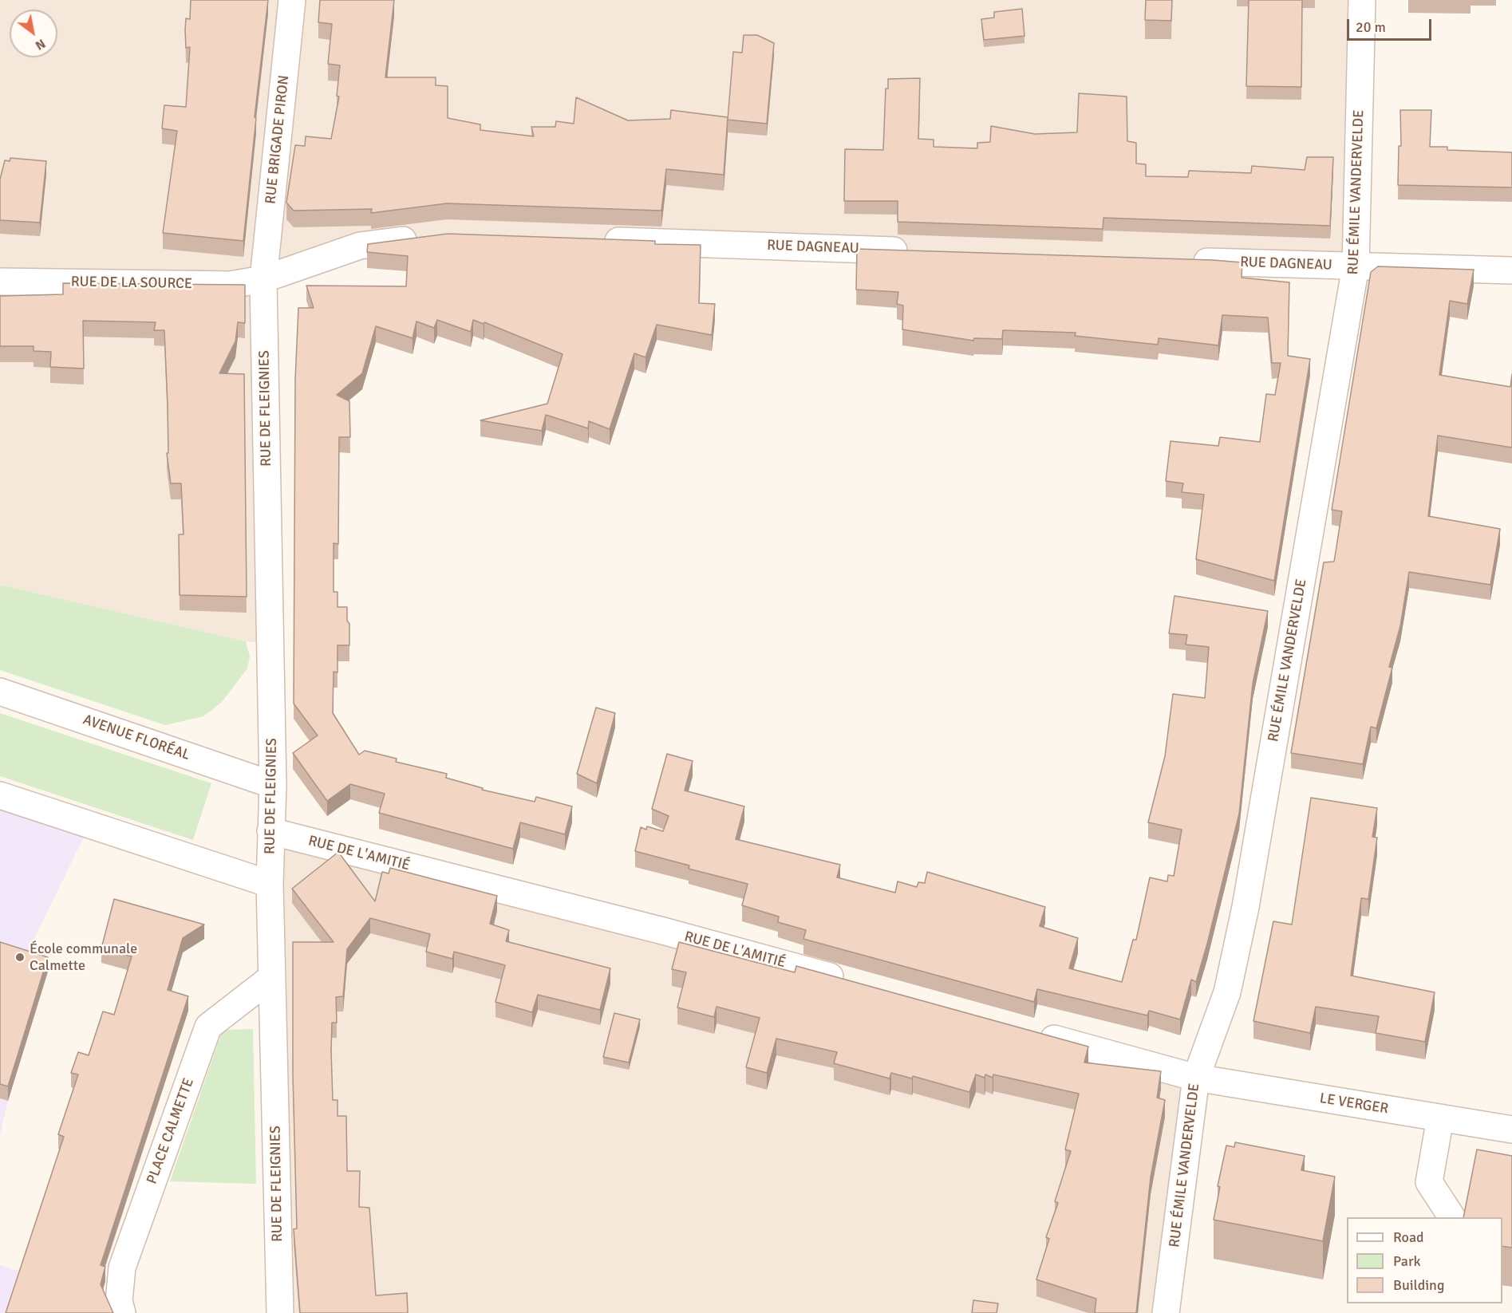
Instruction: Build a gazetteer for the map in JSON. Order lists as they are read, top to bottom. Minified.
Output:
{"streets":{"street":["RUE BRIGADE PIRON","RUE ÉMILE VANDERVELDE","RUE DAGNEAU","RUE DE LA SOURCE","RUE DE FLEIGNIES","AVENUE FLORÉAL","RUE DE L'AMITIÉ","LE VERGER","PLACE CALMETTE"]},"crossings":[["RUE BRIGADE PIRON","RUE DE LA SOURCE"],["RUE BRIGADE PIRON","RUE DE FLEIGNIES"],["RUE ÉMILE VANDERVELDE","RUE DAGNEAU"],["RUE ÉMILE VANDERVELDE","LE VERGER"],["RUE DE LA SOURCE","RUE DE FLEIGNIES"],["RUE DE FLEIGNIES","AVENUE FLORÉAL"],["RUE DE FLEIGNIES","RUE DE L'AMITIÉ"],["RUE DE FLEIGNIES","PLACE CALMETTE"]],"places":["École communale Calmette"],"legend":["Road","Park","Building"],"scale_bar":"20 m","north":"bottom right"}
